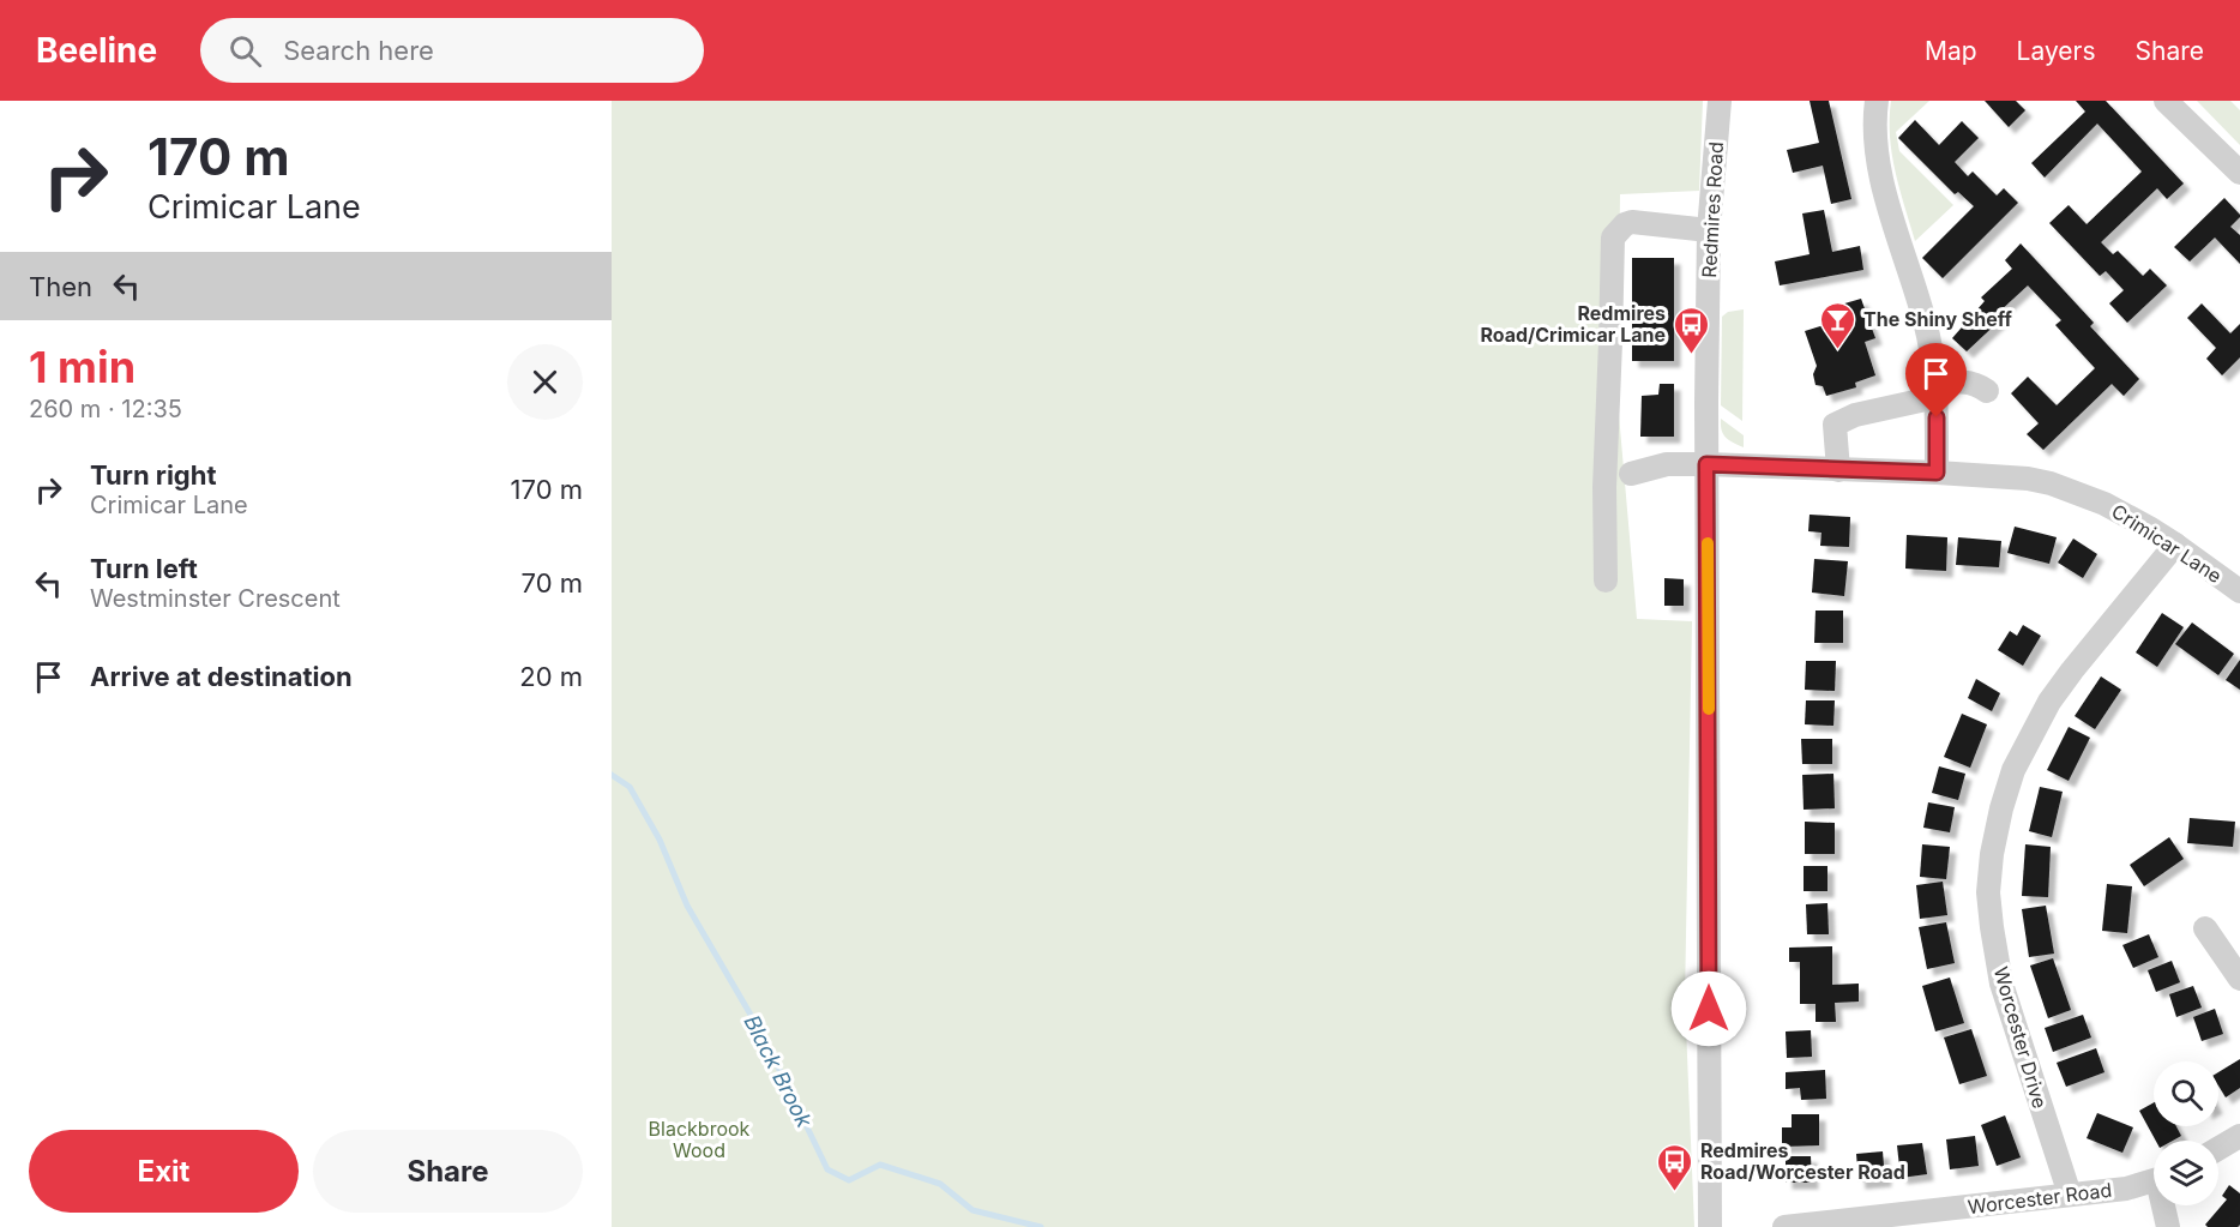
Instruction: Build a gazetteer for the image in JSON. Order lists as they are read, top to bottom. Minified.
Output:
{"streets":{"street":["Redmires Road","Crimicar Lane","Worcester Drive","Worcester Road"]},"crossings":[["Redmires Road","Crimicar Lane"],["Crimicar Lane","Worcester Drive"],["Worcester Drive","Worcester Road"]],"water":["Black Brook"],"parks":["Blackbrook Wood"],"places":{"bar":["The Shiny Sheff"],"bus stop":["Redmires Road/Crimicar Lane","Redmires Road/Worcester Road"]},"page":{"header":"Beeline","search":"Search here","nav":["Map","Layers","Share"],"turn":["170 m","Crimicar Lane"],"then":"Then","heading":["1 min","260 m · 12:35"],"list":[{"name":"Turn right","note":"Crimicar Lane","value":"170 m"},{"name":"Turn left","note":"Westminster Crescent","value":"70 m"},{"name":"Arrive at destination","value":"20 m"}],"buttons":["Exit","Share"]}}
